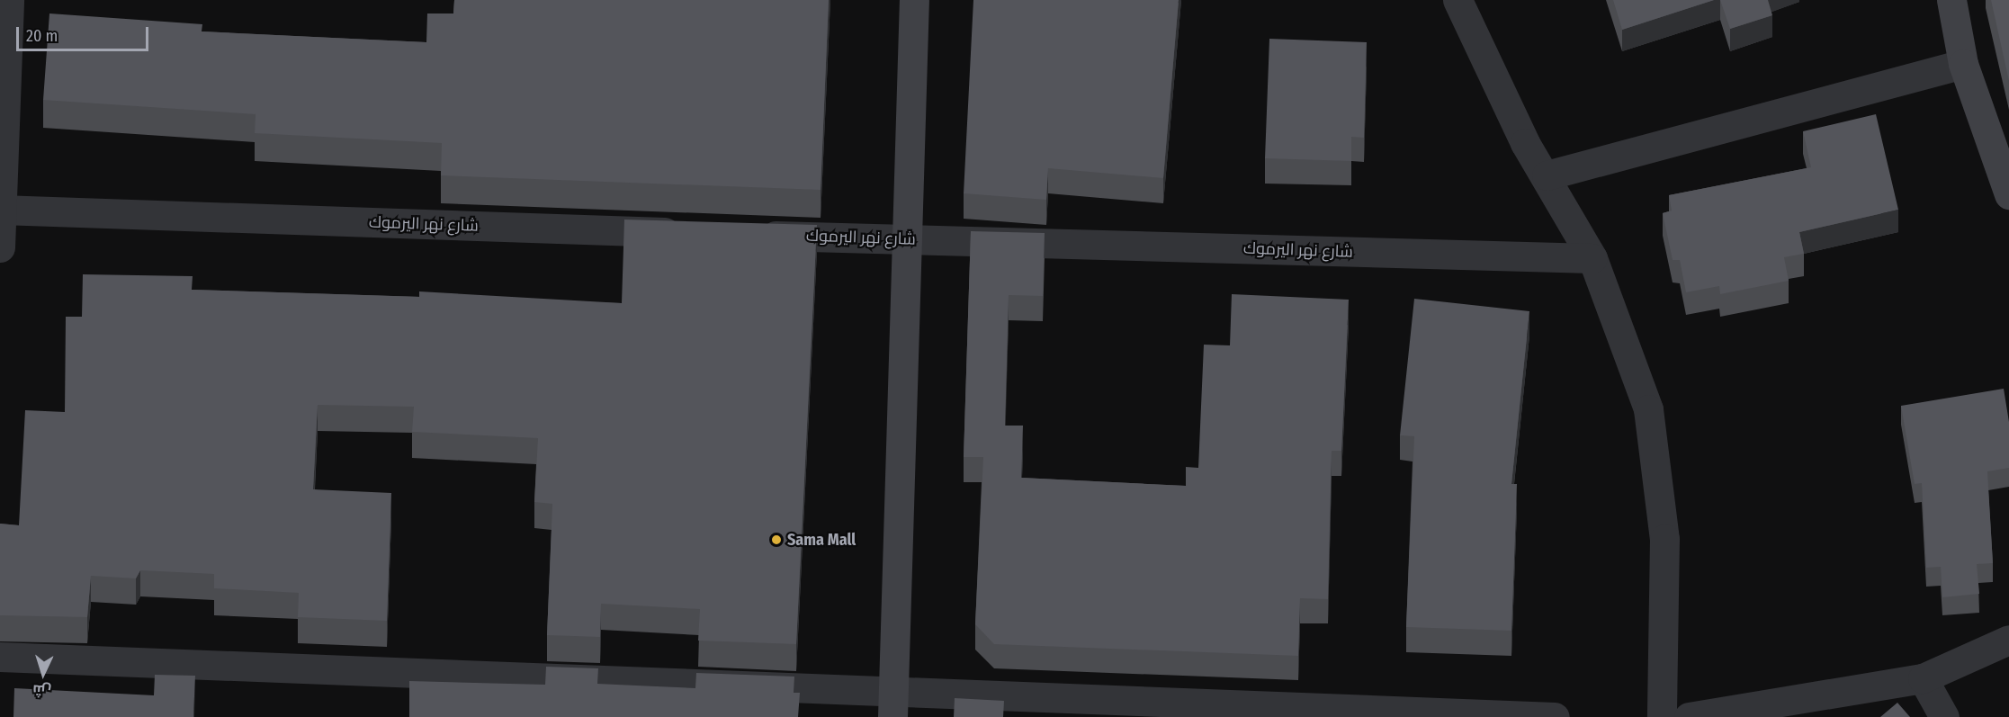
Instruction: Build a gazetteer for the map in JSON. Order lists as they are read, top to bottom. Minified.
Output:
{"streets":{"street":["شارع نهر اليرموك"]},"places":["Sama Mall"],"scale_bar":"20 m","north":"bottom"}
